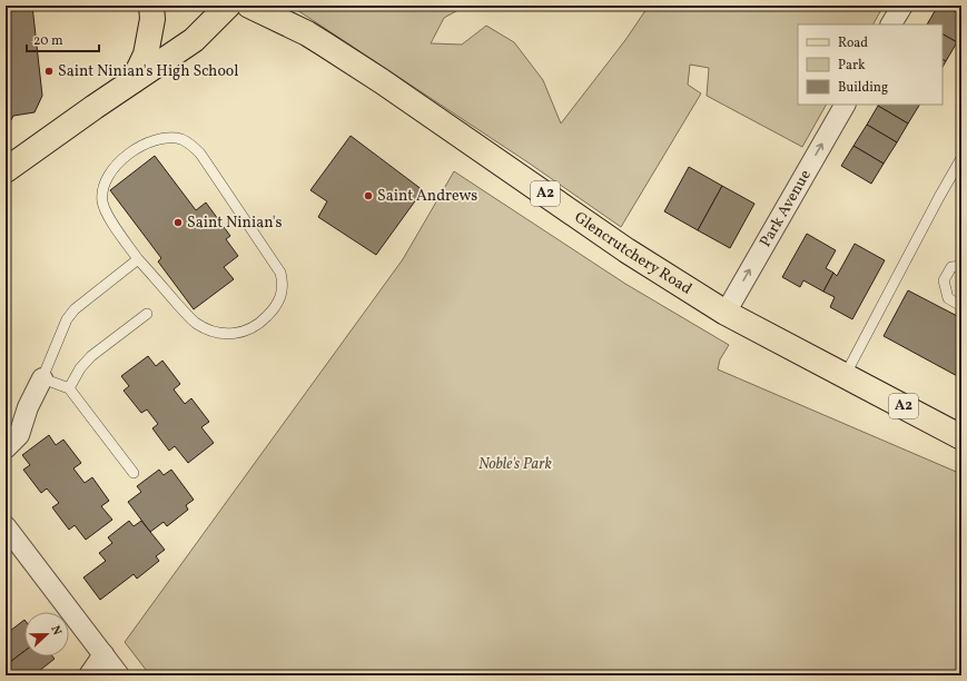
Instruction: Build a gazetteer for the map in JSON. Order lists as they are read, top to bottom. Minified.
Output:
{"streets":{"main road":["A2","Glencrutchery Road"],"street":["Park Avenue"]},"crossings":[["Park Avenue","Glencrutchery Road"]],"one_way":["Park Avenue"],"parks":["Noble's Park"],"places":["Saint Ninian's High School","Saint Andrews","Saint Ninian's"],"legend":["Road","Park","Building"],"scale_bar":"20 m","north":"right"}
